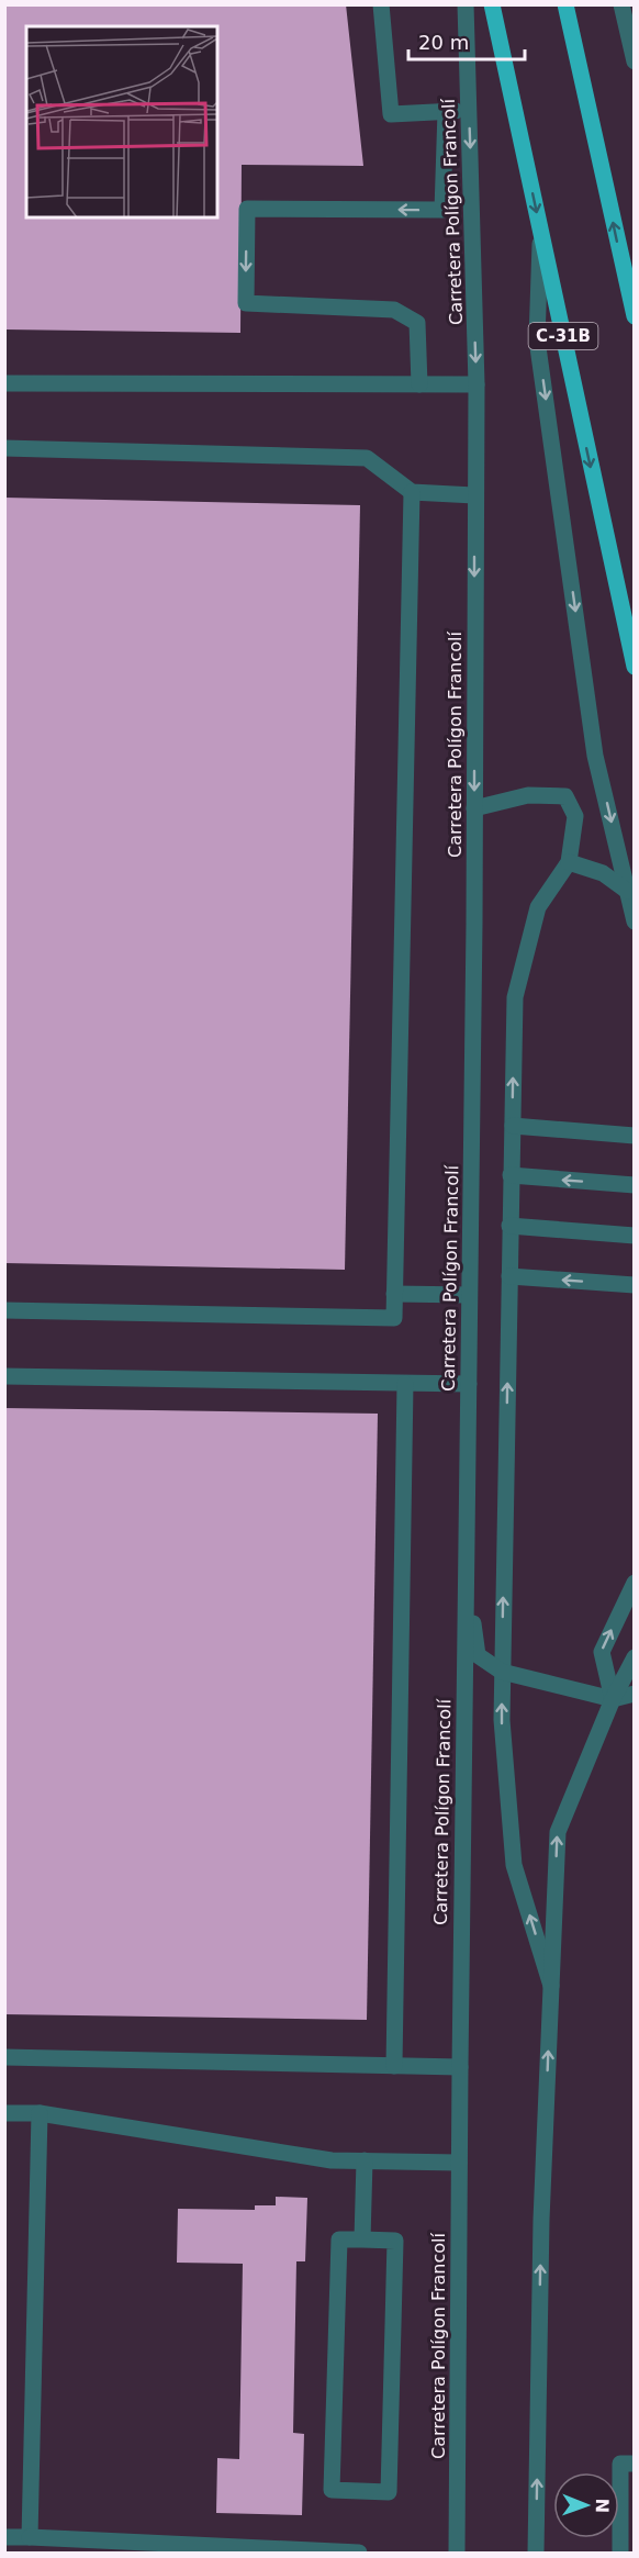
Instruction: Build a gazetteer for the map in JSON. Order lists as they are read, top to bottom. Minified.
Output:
{"streets":{"main road":["C-31B"],"street":["Carretera Polígon Francolí"]},"scale_bar":"20 m","north":"right"}
